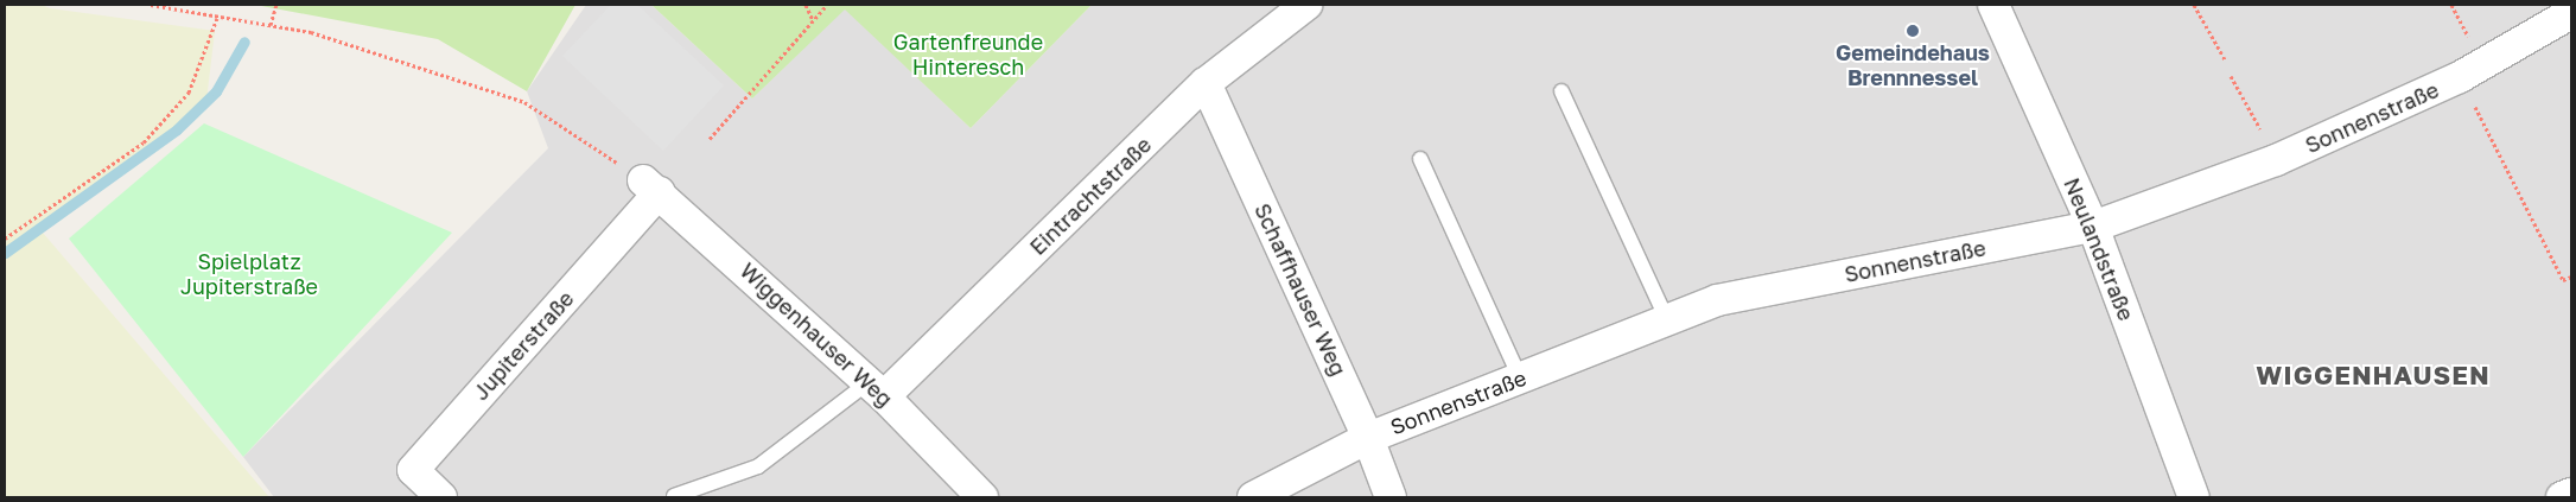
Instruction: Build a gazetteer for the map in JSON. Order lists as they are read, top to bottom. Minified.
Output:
{"streets":{"street":["Sonnenstraße","Eintrachtstraße","Neulandstraße","Schaffhauser Weg","Wiggenhauser Weg","Jupiterstraße"]},"crossings":[["Sonnenstraße","Neulandstraße"],["Sonnenstraße","Schaffhauser Weg"],["Eintrachtstraße","Schaffhauser Weg"],["Eintrachtstraße","Wiggenhauser Weg"],["Wiggenhauser Weg","Jupiterstraße"]],"districts":["WIGGENHAUSEN"],"parks":["Gartenfreunde Hinteresch","Spielplatz Jupiterstraße"],"places":["Gemeindehaus Brennnessel"]}
